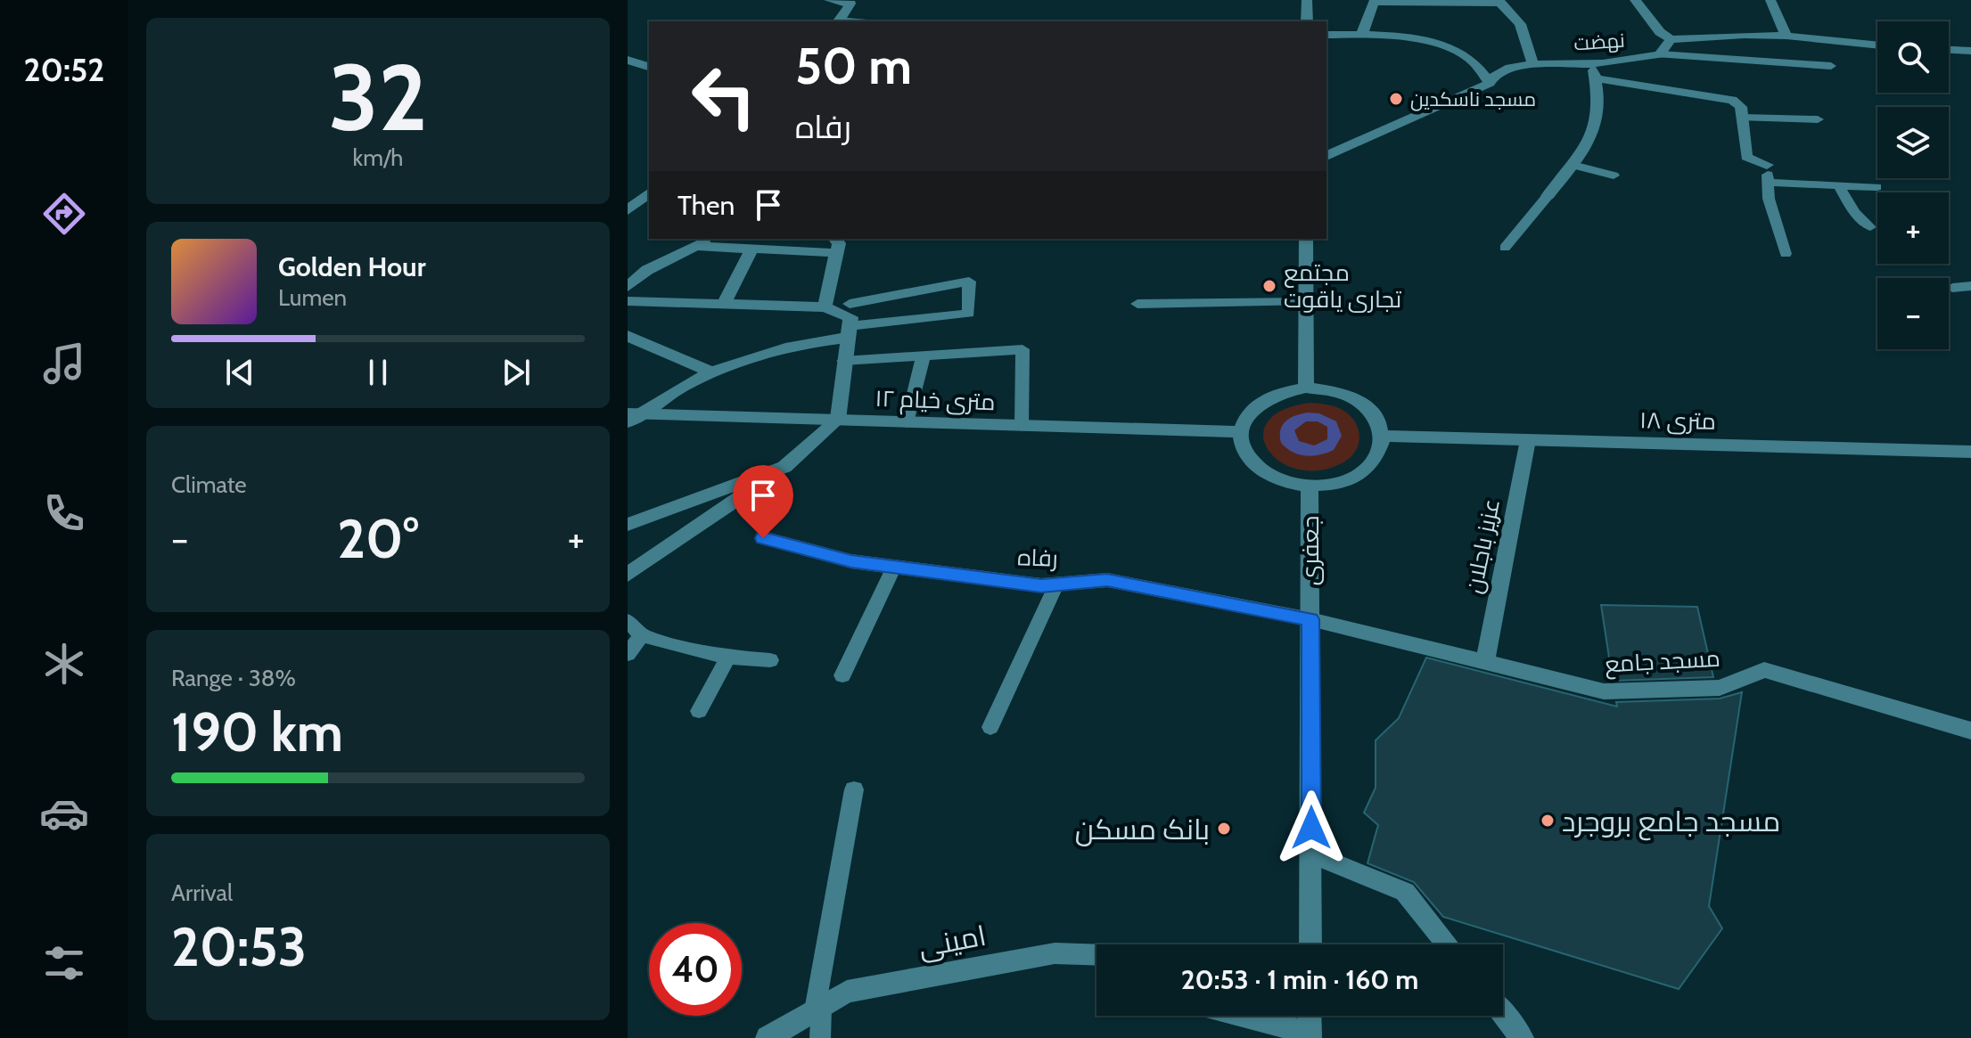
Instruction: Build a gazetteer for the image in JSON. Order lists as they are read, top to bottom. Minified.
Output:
{"streets":{"street":["نهضت","۱۲ متری خیام","۱۸ متری","عزیز باجلان","جعفری","رفاه","مسجد جامع","امینی"]},"crossings":[["۱۲ متری خیام","۱۸ متری"],["۱۲ متری خیام","جعفری"],["۱۸ متری","عزیز باجلان"],["۱۸ متری","جعفری"],["عزیز باجلان","مسجد جامع"],["جعفری","رفاه"],["جعفری","مسجد جامع"],["رفاه","مسجد جامع"]],"places":["مسجد ناسکدین","مجتمع تجاری یاقوت","مسجد جامع بروجرد","بانک مسکن"],"page":{"tabs":"20:52","tile":[["32","km/h"],"Climate",["Range · 38%","190 km"],["Arrival","20:53"]],"map_buttons":["+","−"],"turn":["50 m","رفاه"],"then":"Then","song":["Golden Hour","Lumen"],"heat":["−","20°","+"],"limit":"40","trip":"20:53 · 1 min · 160 m"}}
